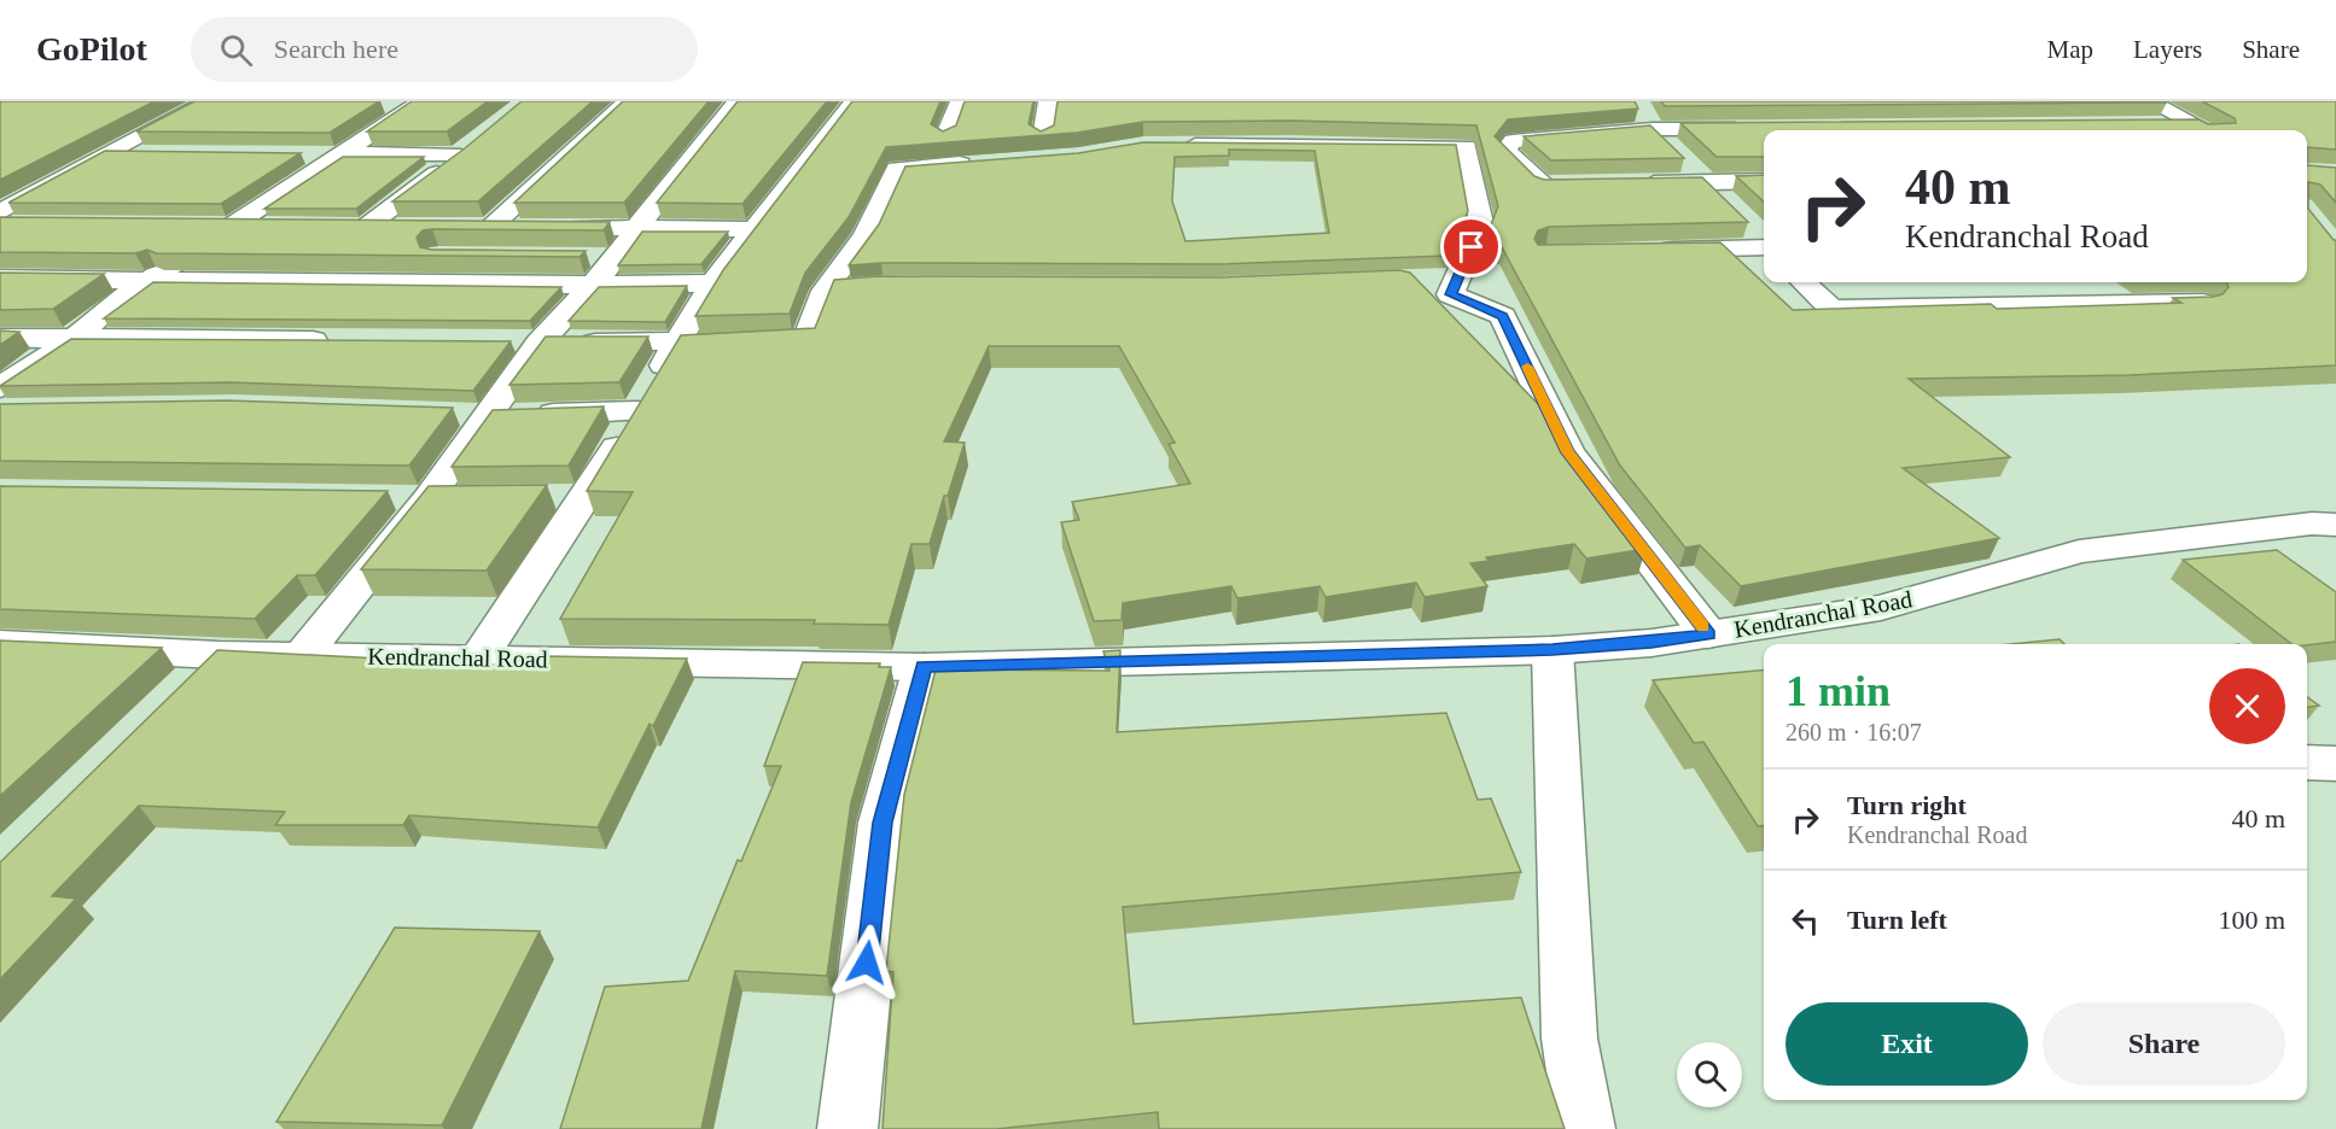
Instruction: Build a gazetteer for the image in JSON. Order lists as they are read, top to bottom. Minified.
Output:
{"streets":{"street":["Kendranchal Road"]},"page":{"header":"GoPilot","search":"Search here","nav":["Map","Layers","Share"],"turn":["40 m","Kendranchal Road"],"heading":["1 min","260 m · 16:07"],"list":[{"name":"Turn right","note":"Kendranchal Road","value":"40 m"},{"name":"Turn left","value":"100 m"}],"buttons":["Exit","Share"]}}
